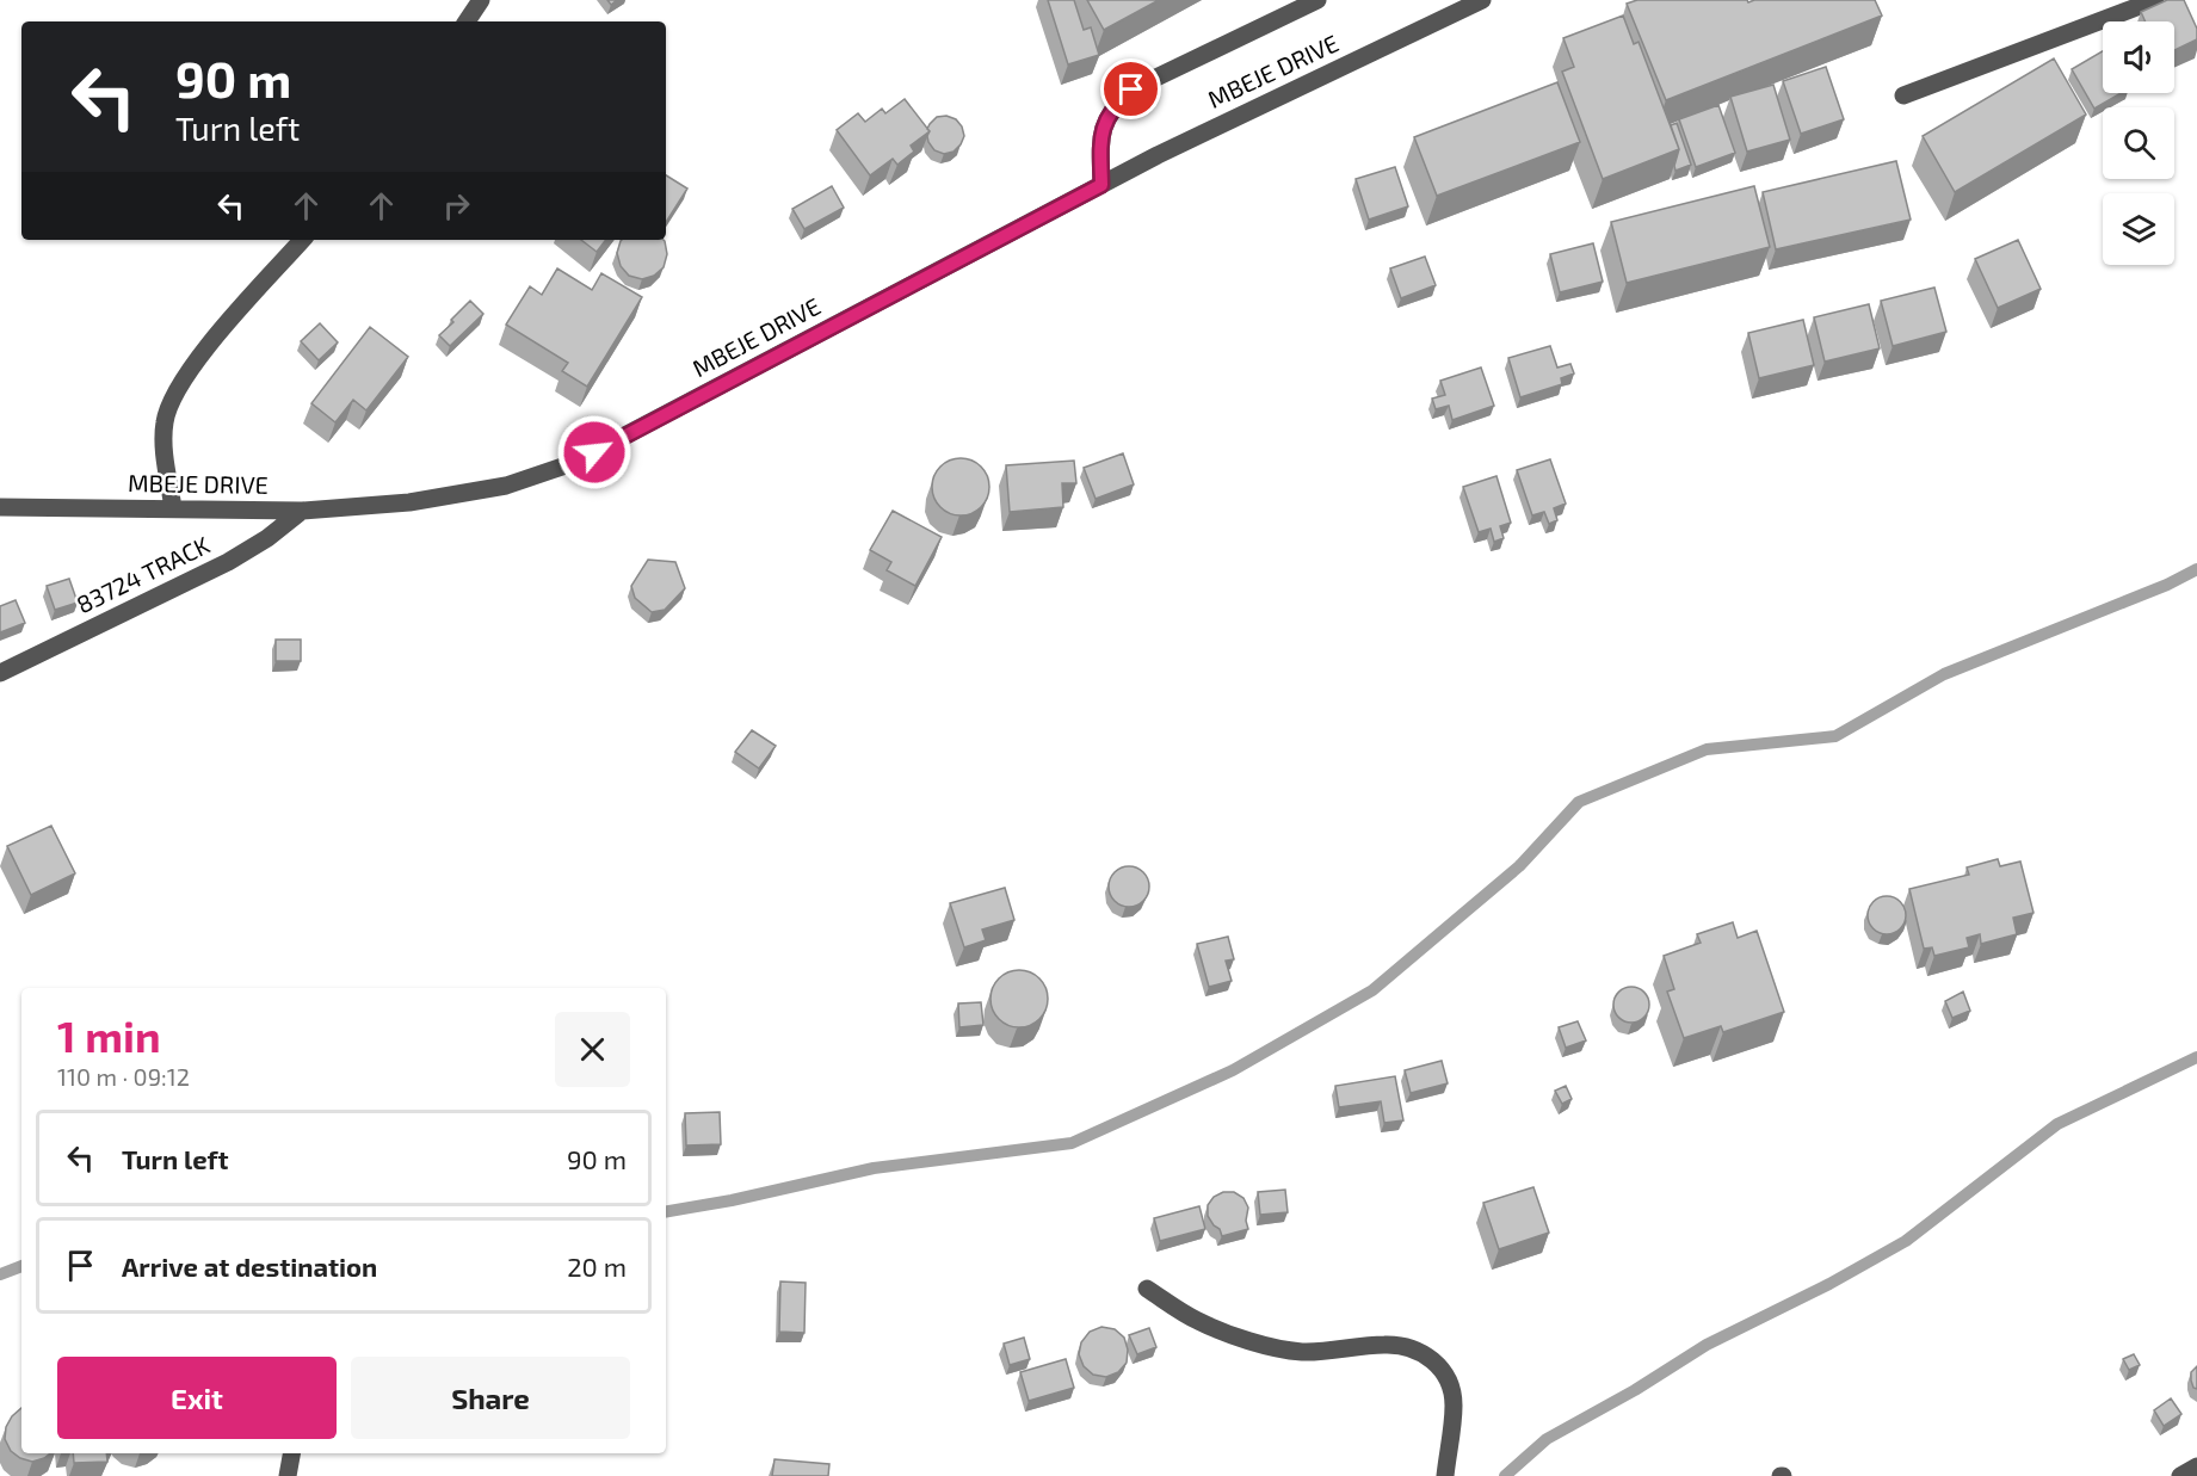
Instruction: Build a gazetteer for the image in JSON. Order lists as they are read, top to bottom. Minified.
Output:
{"streets":{"street":["MBEJE DRIVE","83724 TRACK"]},"crossings":[["MBEJE DRIVE","83724 TRACK"]],"page":{"turn":["90 m","Turn left"],"heading":["1 min","110 m · 09:12"],"list":[{"name":"Turn left","value":"90 m"},{"name":"Arrive at destination","value":"20 m"}],"buttons":["Exit","Share"]}}
